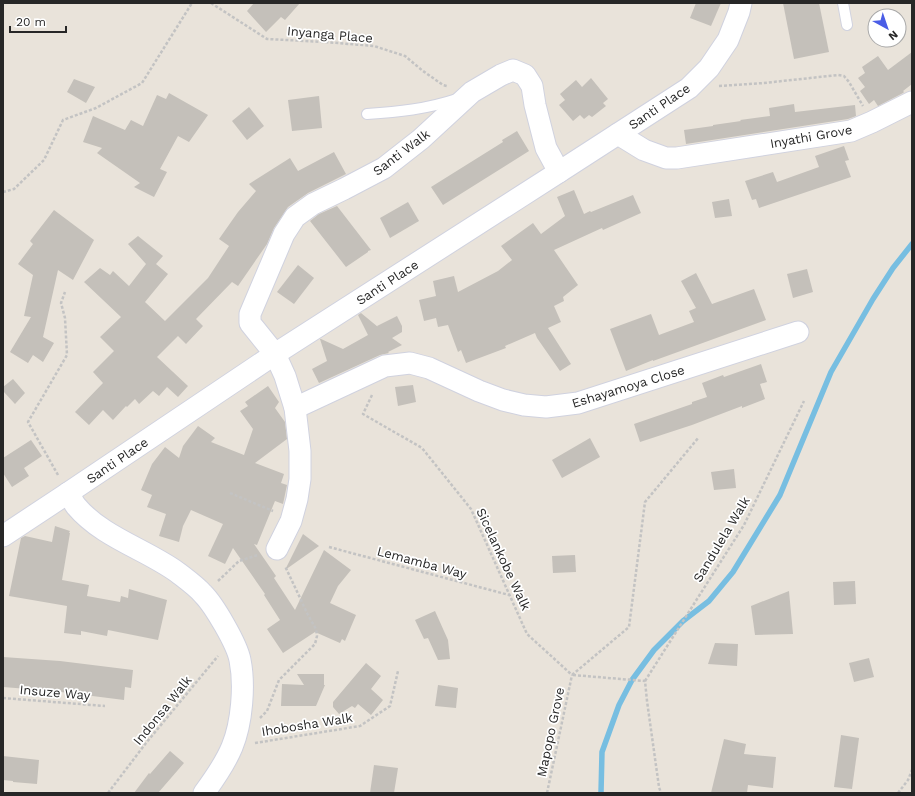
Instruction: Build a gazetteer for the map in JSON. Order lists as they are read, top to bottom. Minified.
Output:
{"streets":{"street":["Santi Place","Inyathi Grove","Santi Walk","Eshayamoya Close"],"path":["Inyanga Place","Sandulela Walk","Sicelankobe Walk","Lemamba Way","Insuze Way","Indonsa Walk","Ihobosha Walk","Mapopo Grove"]},"crossings":[["Inyanga Place","Santi Walk"],["Santi Place","Inyathi Grove"],["Santi Place","Santi Walk"],["Santi Walk","Eshayamoya Close"],["Sicelankobe Walk","Lemamba Way"],["Sicelankobe Walk","Mapopo Grove"]],"scale_bar":"20 m","north":"bottom right"}
